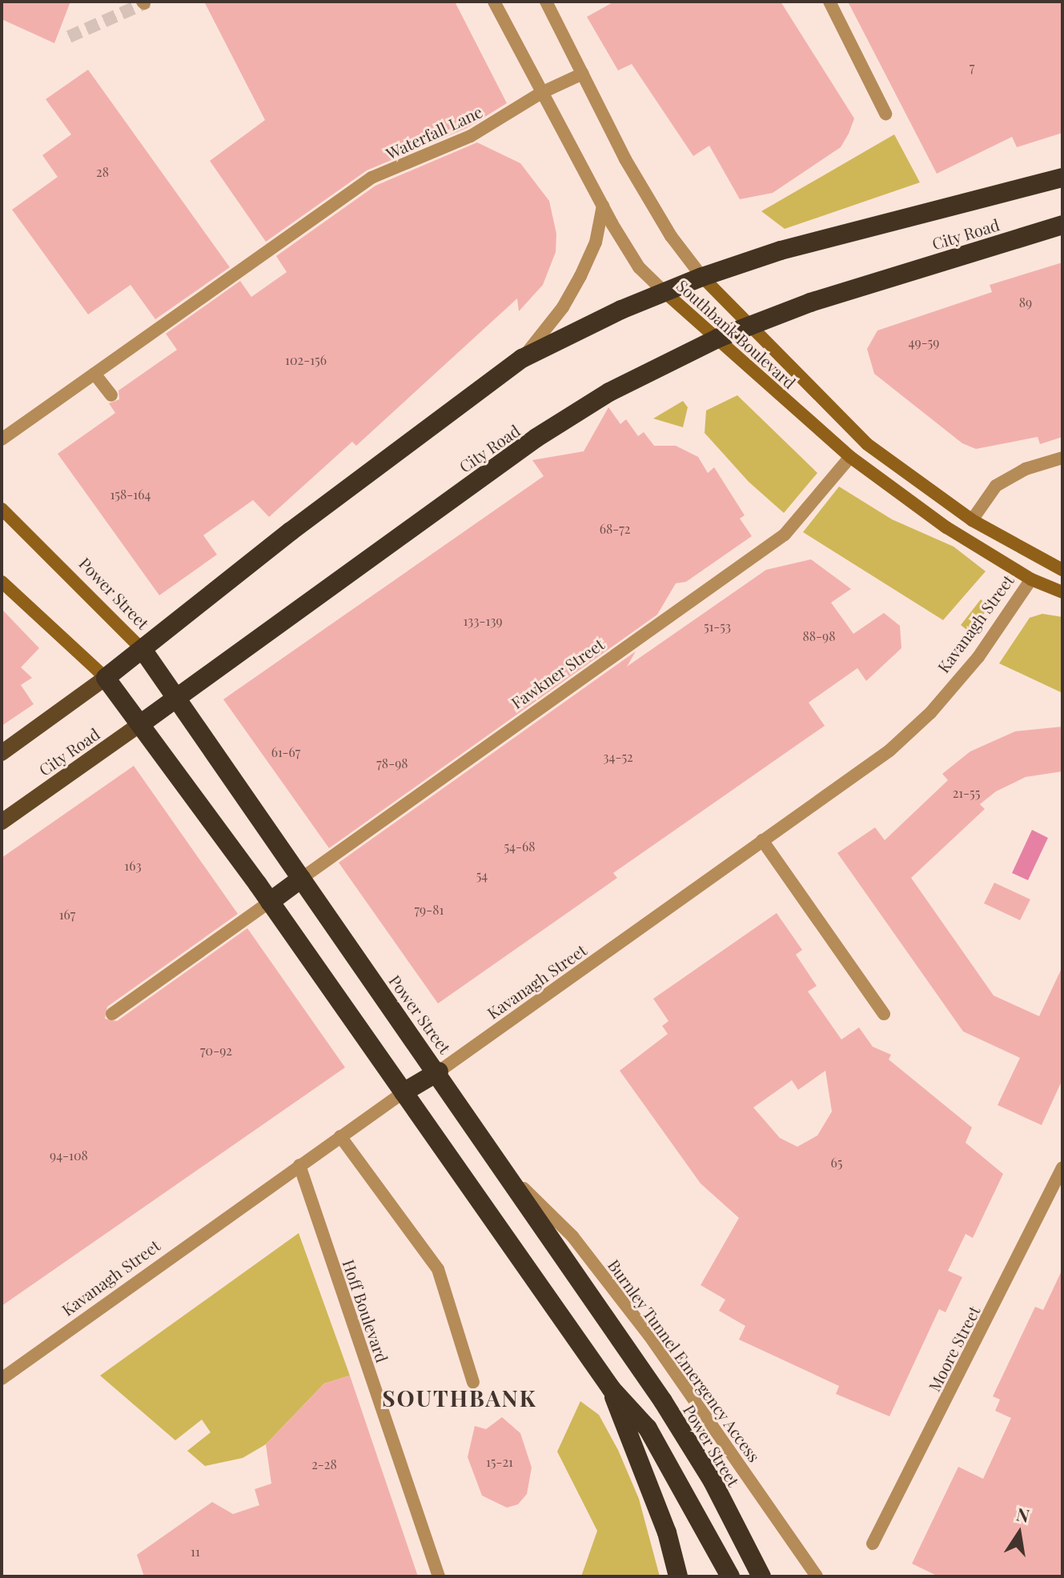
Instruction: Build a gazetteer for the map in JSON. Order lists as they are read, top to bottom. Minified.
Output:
{"streets":{"highway":["City Road","Power Street","Kavanagh Street","Fawkner Street"],"main road":["Southbank Boulevard"],"street":["Waterfall Lane","Hoff Boulevard","Moore Street","Burnley Tunnel Emergency Access"]},"crossings":[["Waterfall Lane","Southbank Boulevard"],["City Road","Southbank Boulevard"],["City Road","Power Street"],["Southbank Boulevard","Kavanagh Street"],["Southbank Boulevard","Fawkner Street"],["Power Street","Kavanagh Street"],["Power Street","Fawkner Street"],["Power Street","Burnley Tunnel Emergency Access"],["Kavanagh Street","Hoff Boulevard"]],"districts":["SOUTHBANK"],"house_numbers":["7","28","89","49-59","102-156","158-164","68-72","133-139","51-53","88-98","61-67","34-52","78-98","21-55","54-68","163","54","79-81","167","70-92","94-108","65","15-21","2-28","11"],"north":"top"}
